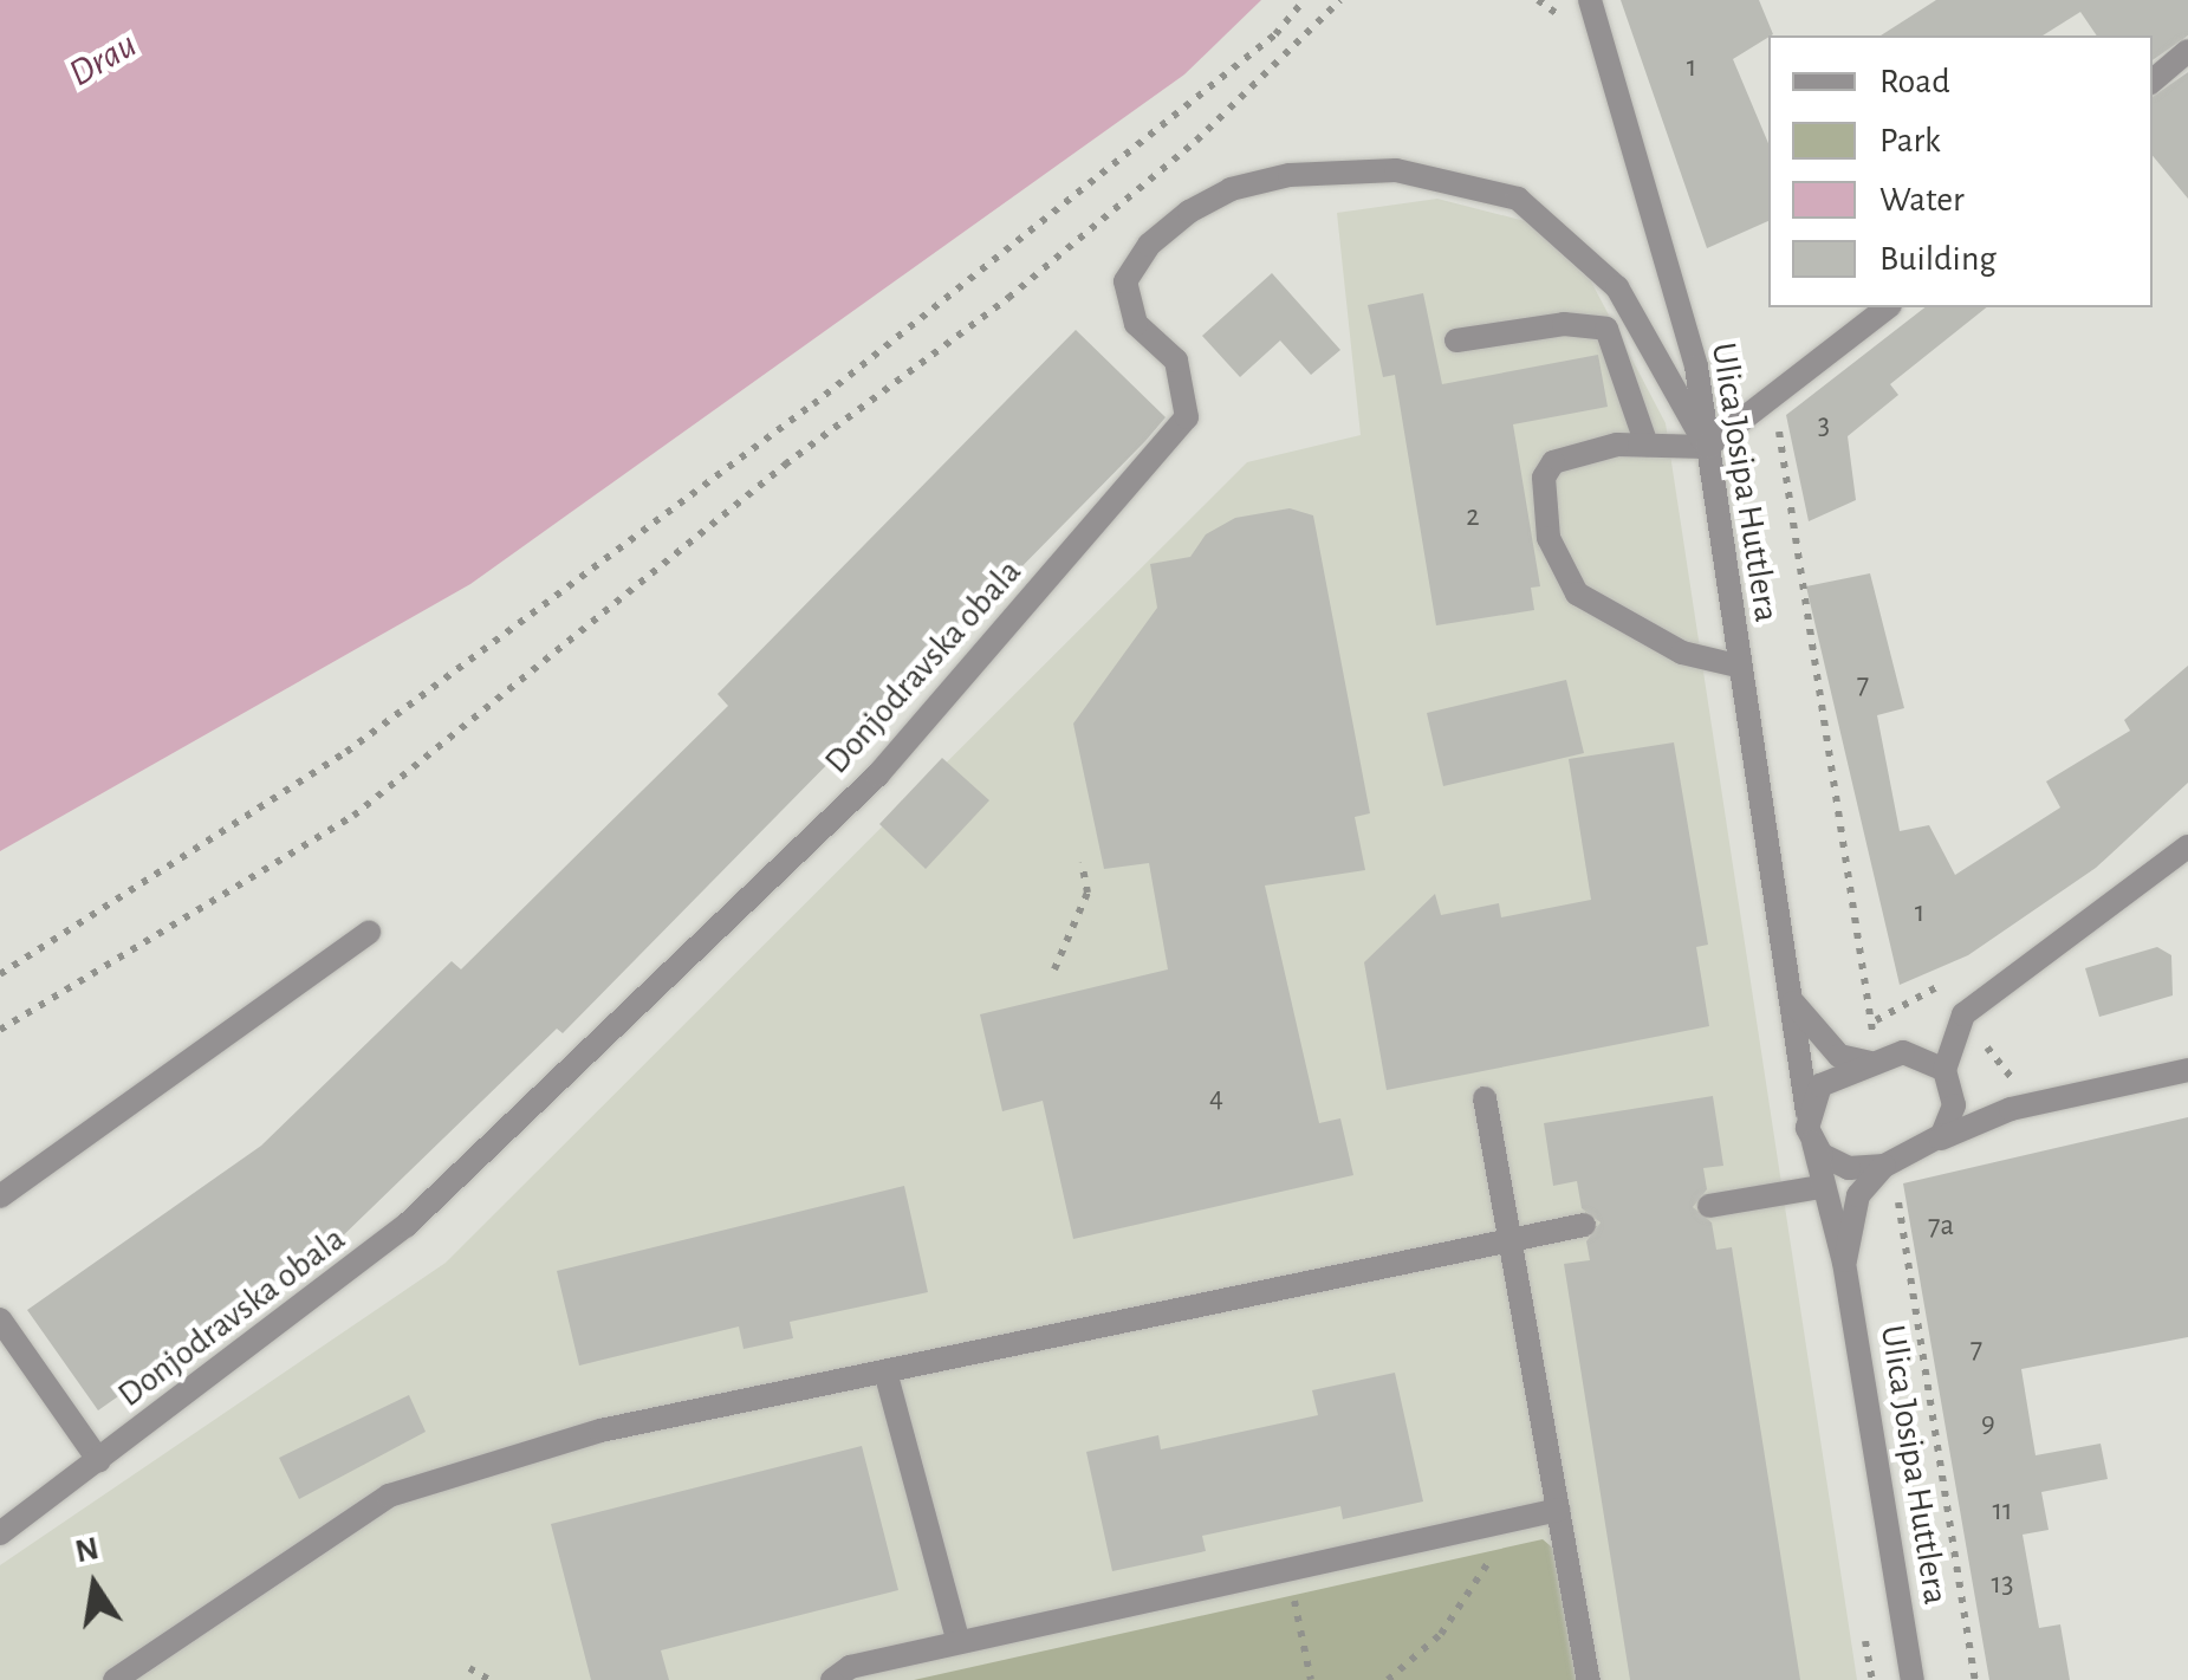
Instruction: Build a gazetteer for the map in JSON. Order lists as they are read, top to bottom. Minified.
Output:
{"streets":{"street":["Ulica Josipa Huttlera","Donjodravska obala"]},"crossings":[["Ulica Josipa Huttlera","Donjodravska obala"]],"water":["Drau"],"house_numbers":["1","3","2","7","1","4","7a","7","9","11","13"],"legend":["Road","Park","Water","Building"],"north":"top"}
